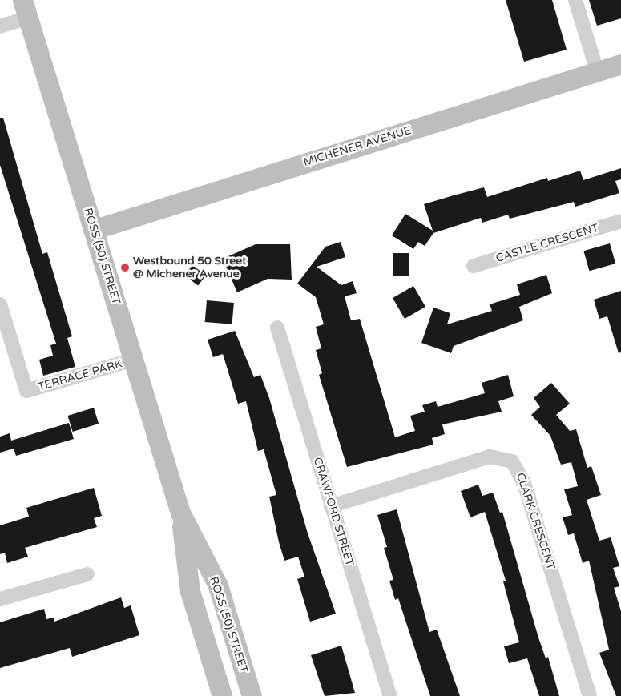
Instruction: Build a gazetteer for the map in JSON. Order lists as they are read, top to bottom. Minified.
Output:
{"streets":{"main road":["MICHENER AVENUE","ROSS (50) STREET"],"street":["CASTLE CRESCENT","TERRACE PARK","CRAWFORD STREET","CLARK CRESCENT"]},"crossings":[["MICHENER AVENUE","ROSS (50) STREET"],["ROSS (50) STREET","TERRACE PARK"],["CRAWFORD STREET","CLARK CRESCENT"]],"places":["Westbound 50 Street @ Michener Avenue"]}
